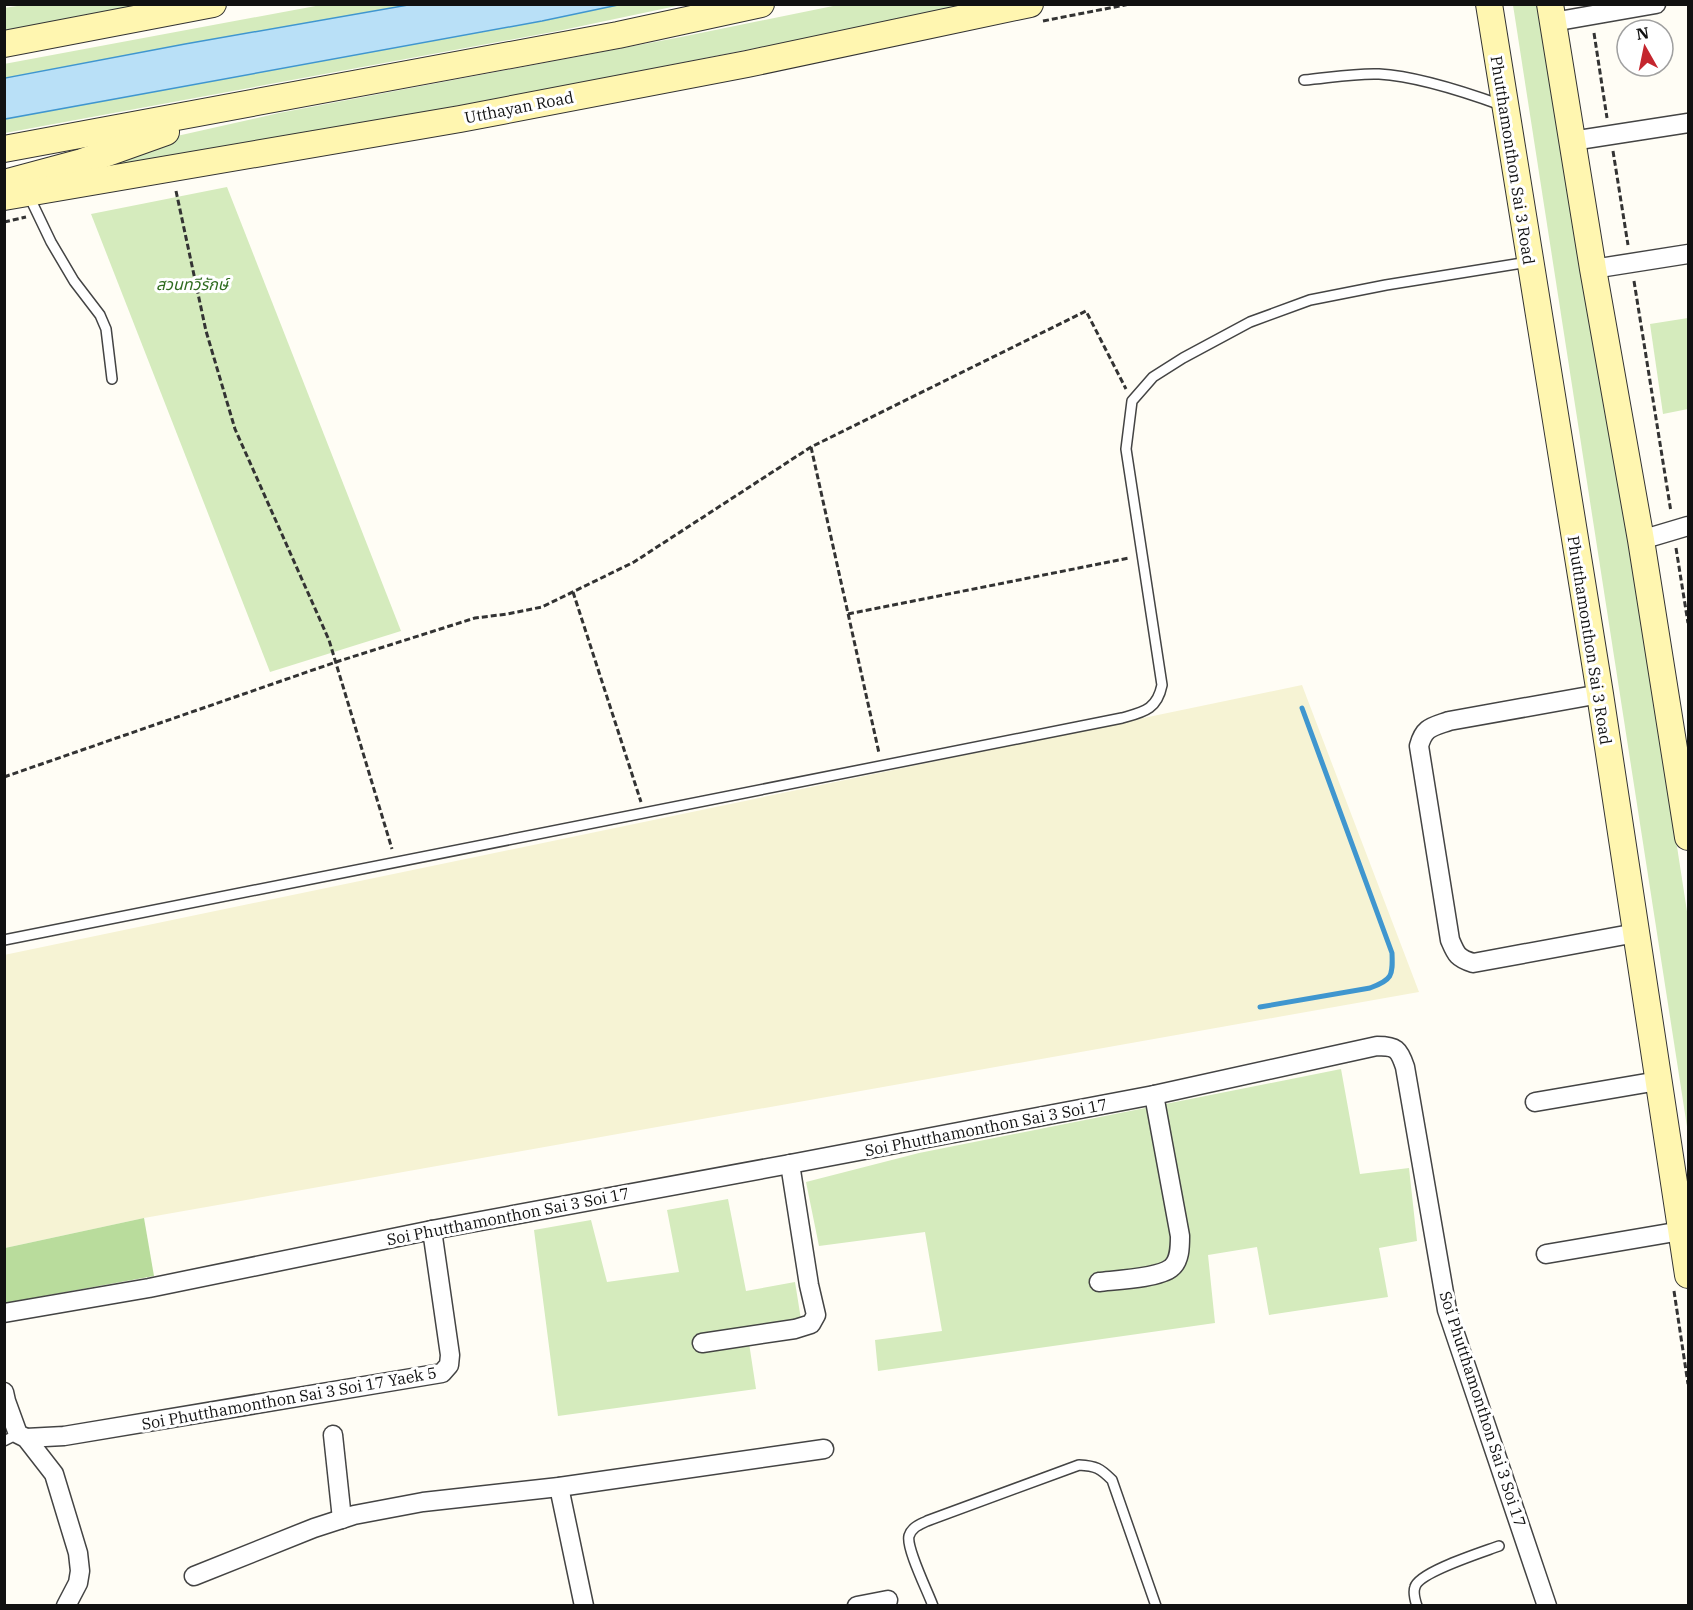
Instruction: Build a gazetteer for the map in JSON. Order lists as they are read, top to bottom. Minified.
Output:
{"streets":{"main road":["Utthayan Road","Phutthamonthon Sai 3 Road"],"street":["Soi Phutthamonthon Sai 3 Soi 17","Soi Phutthamonthon Sai 3 Soi 17 Yaek 5"]},"crossings":[["Soi Phutthamonthon Sai 3 Soi 17","Soi Phutthamonthon Sai 3 Soi 17 Yaek 5"]],"parks":["สวนทวีรักษ์"],"north":"top"}
